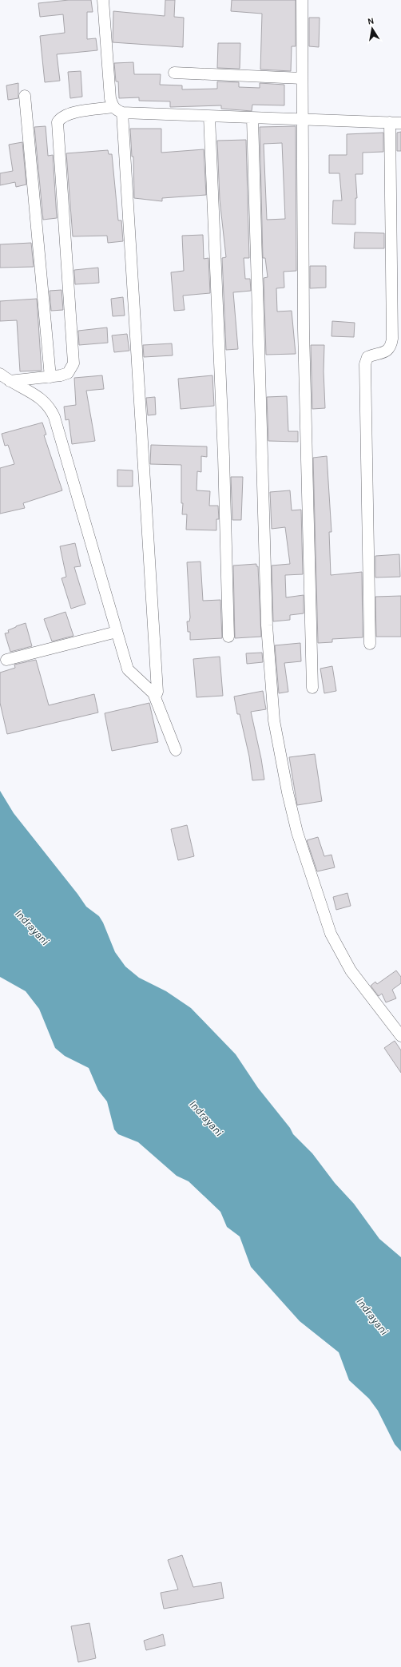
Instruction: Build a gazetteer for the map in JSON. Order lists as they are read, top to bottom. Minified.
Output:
{"water":["Indrayani"],"north":"top"}
